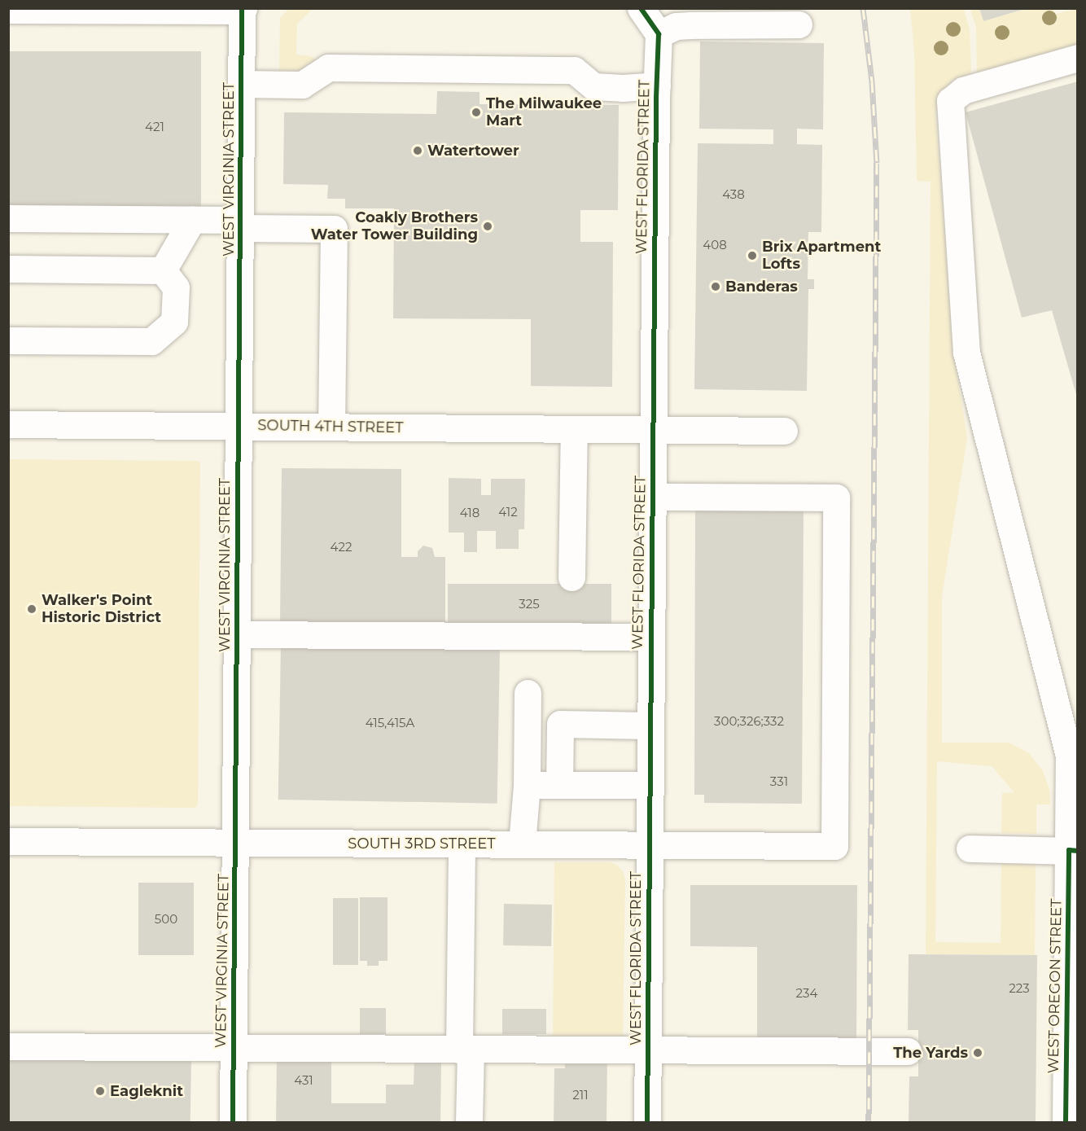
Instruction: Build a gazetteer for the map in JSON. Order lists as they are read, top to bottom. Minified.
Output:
{"streets":{"street":["WEST FLORIDA STREET","WEST VIRGINIA STREET","SOUTH 4TH STREET","SOUTH 3RD STREET","WEST OREGON STREET"]},"crossings":[["WEST FLORIDA STREET","SOUTH 4TH STREET"],["WEST FLORIDA STREET","SOUTH 3RD STREET"],["WEST VIRGINIA STREET","SOUTH 4TH STREET"],["WEST VIRGINIA STREET","SOUTH 3RD STREET"]],"places":["The Milwaukee Mart","Watertower","Coakly Brothers Water Tower Building","Brix Apartment Lofts","Banderas","Walker's Point Historic District","The Yards","Eagleknit"],"house_numbers":["421","438","408","412","418","422","325","300;326;332","415,415A","331","500","223","234","431","211"]}
